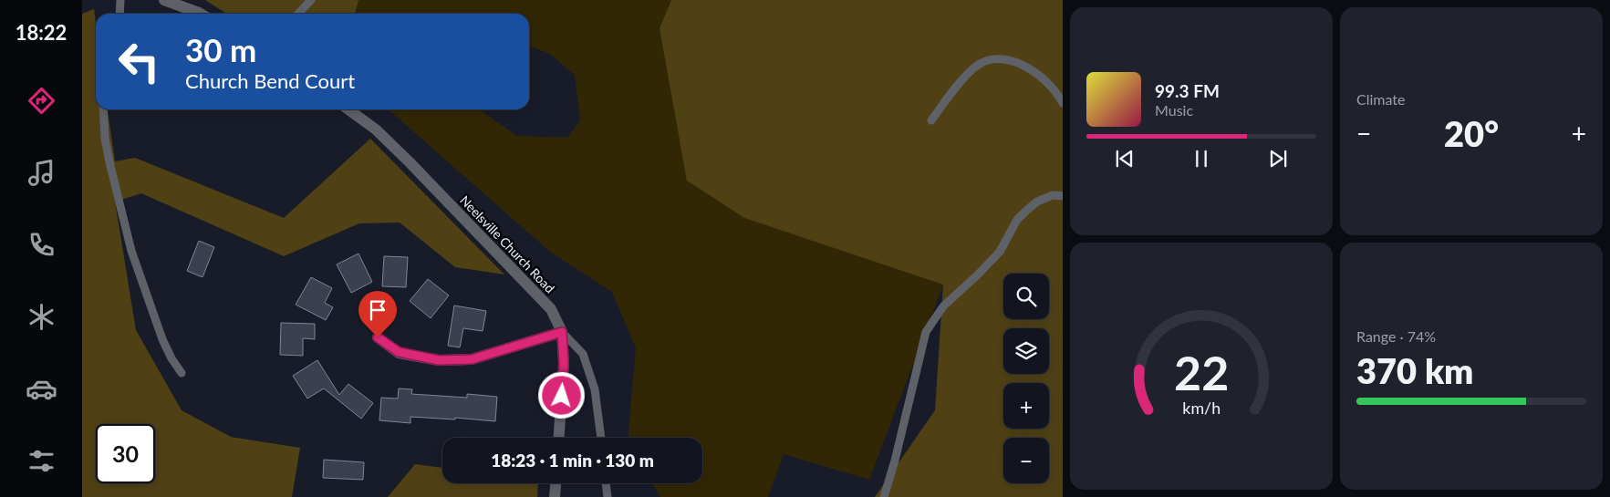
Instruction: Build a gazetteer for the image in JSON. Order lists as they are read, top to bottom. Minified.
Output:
{"streets":{"street":["Neelsville Church Road"]},"page":{"tabs":"18:22","tile":["Climate",["Range · 74%","370 km"]],"turn":["30 m","Church Bend Court"],"song":["99.3 FM","Music"],"heat":["−","20°","+"],"map_buttons":["+","−"],"limit":"30","trip":"18:23 · 1 min · 130 m","gauge":["22","km/h"]}}
